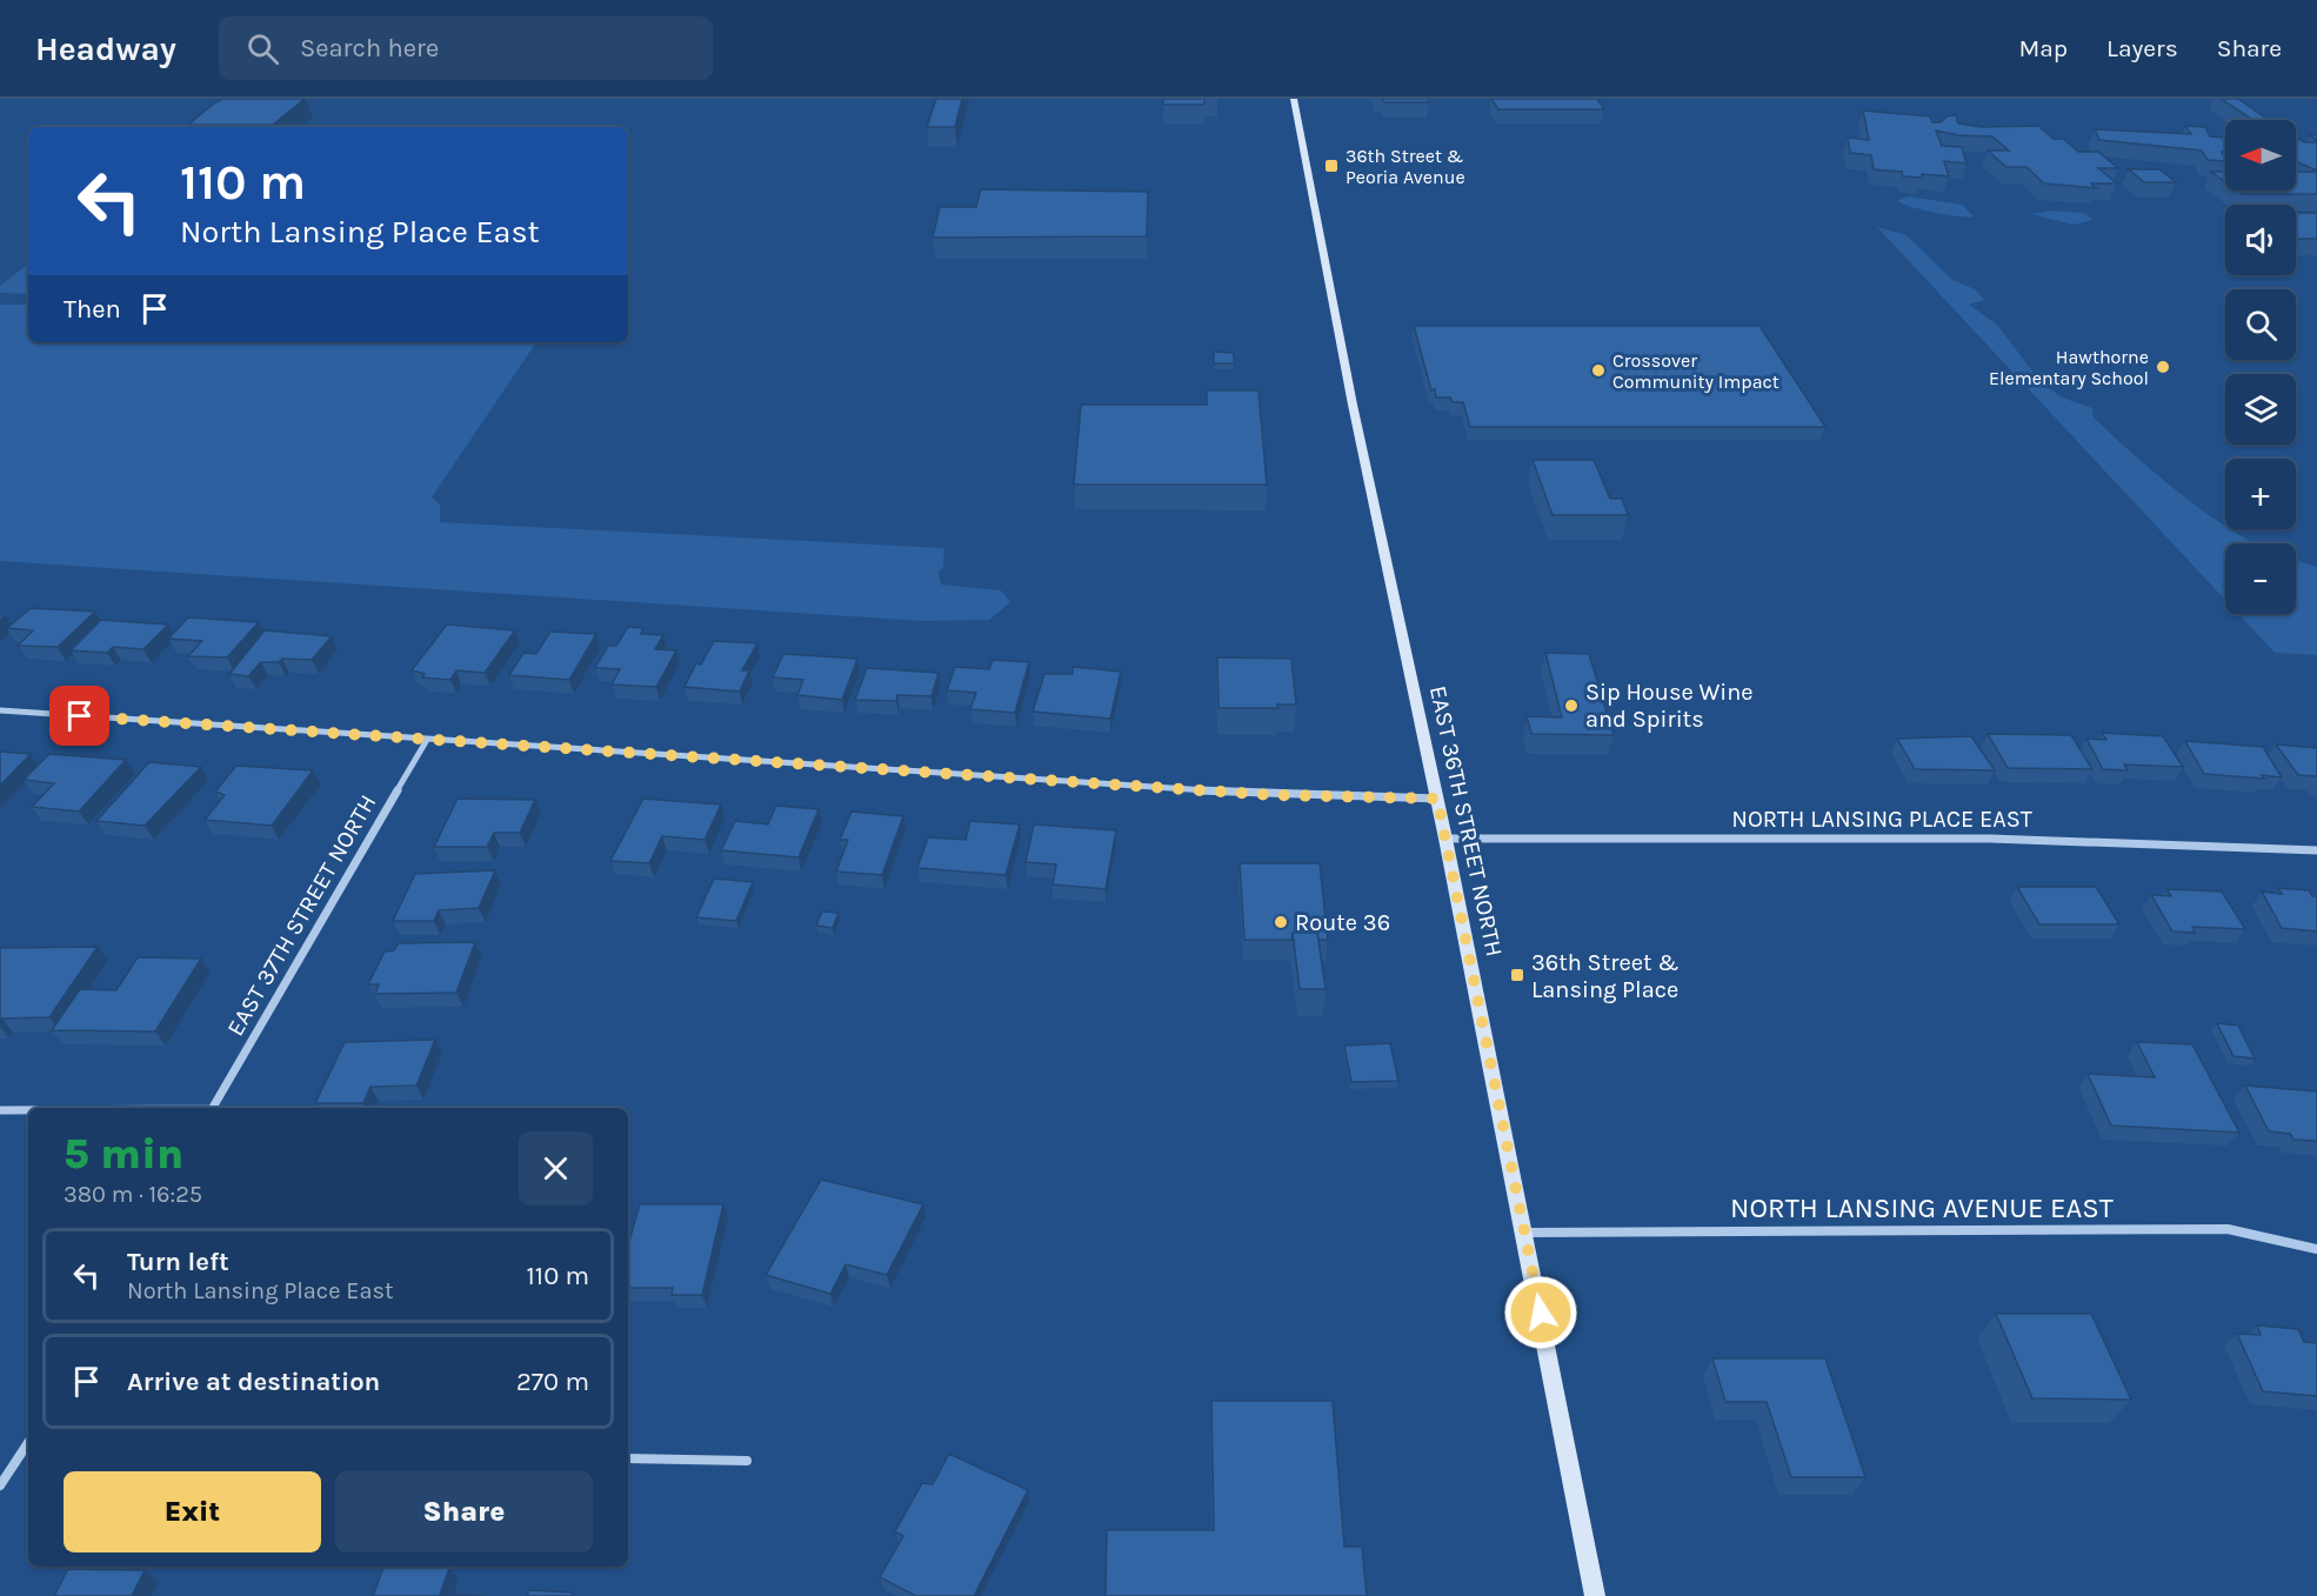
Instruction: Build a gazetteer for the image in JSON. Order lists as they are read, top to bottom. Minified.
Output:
{"streets":{"main road":["EAST 36TH STREET NORTH"],"street":["NORTH LANSING PLACE EAST","EAST 37TH STREET NORTH","NORTH LANSING AVENUE EAST"]},"crossings":[["NORTH LANSING PLACE EAST","EAST 36TH STREET NORTH"],["EAST 36TH STREET NORTH","NORTH LANSING AVENUE EAST"]],"places":{"transit":["36th Street & Peoria Avenue","36th Street & Lansing Place"],"other":["Hawthorne Elementary School","Crossover Community Impact","Sip House Wine and Spirits","Route 36"]},"north":"left","page":{"header":"Headway","search":"Search here","nav":["Map","Layers","Share"],"map_buttons":["+","−"],"turn":["110 m","North Lansing Place East"],"then":"Then","heading":["5 min","380 m · 16:25"],"list":[{"name":"Turn left","note":"North Lansing Place East","value":"110 m"},{"name":"Arrive at destination","value":"270 m"}],"buttons":["Exit","Share"]}}
